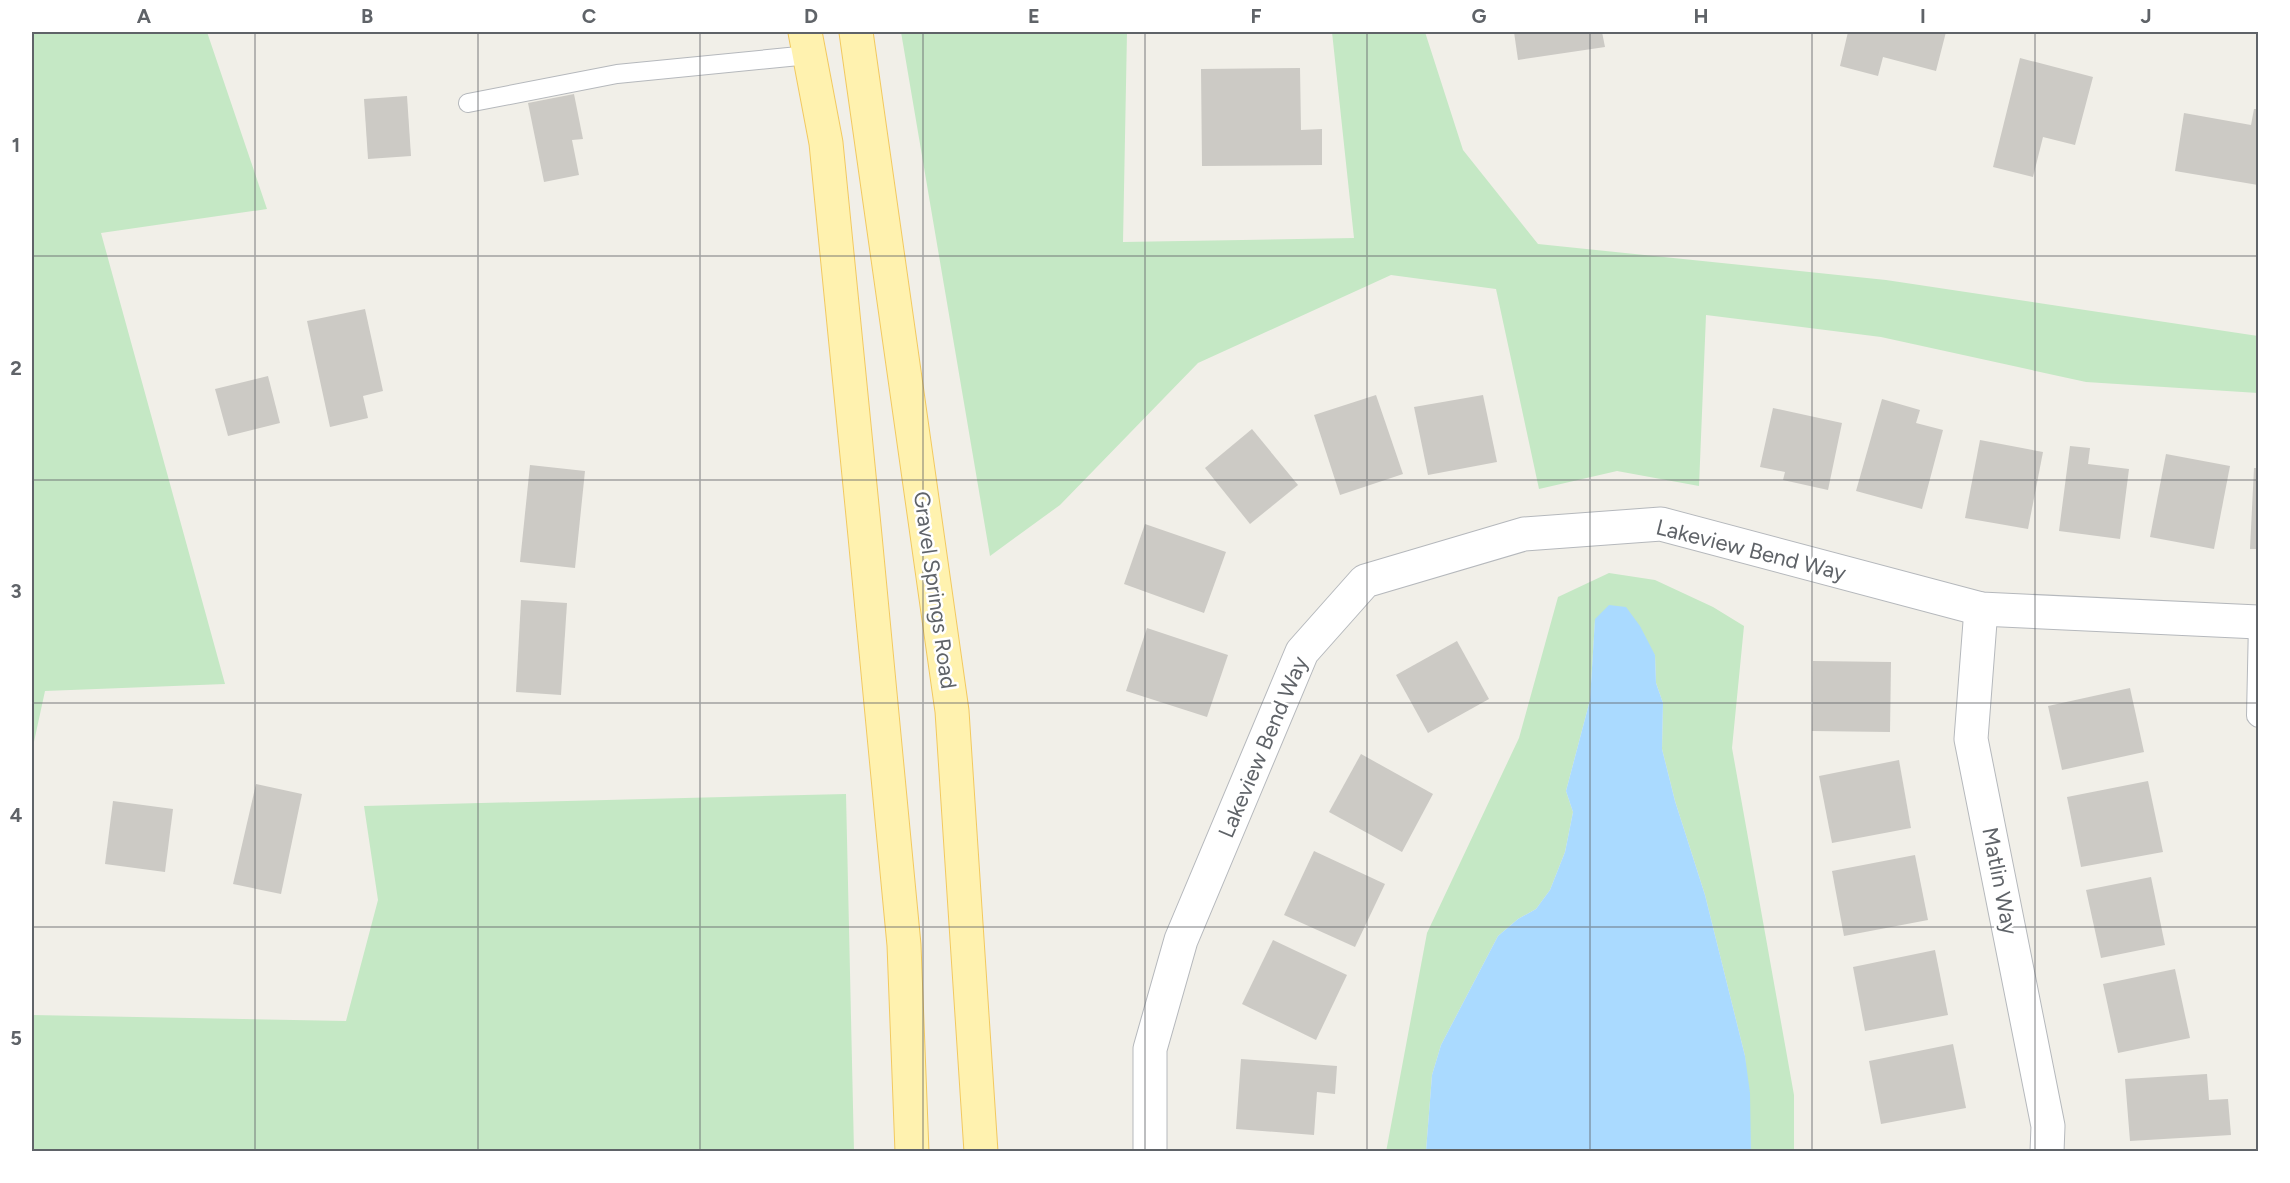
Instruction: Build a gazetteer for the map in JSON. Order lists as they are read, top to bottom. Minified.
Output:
{"streets":{"main road":["Gravel Springs Road"],"street":["Lakeview Bend Way","Matlin Way"]},"crossings":[["Lakeview Bend Way","Matlin Way"]],"grid":{"columns":["A","B","C","D","E","F","G","H","I","J"],"rows":["1","2","3","4","5"]}}
